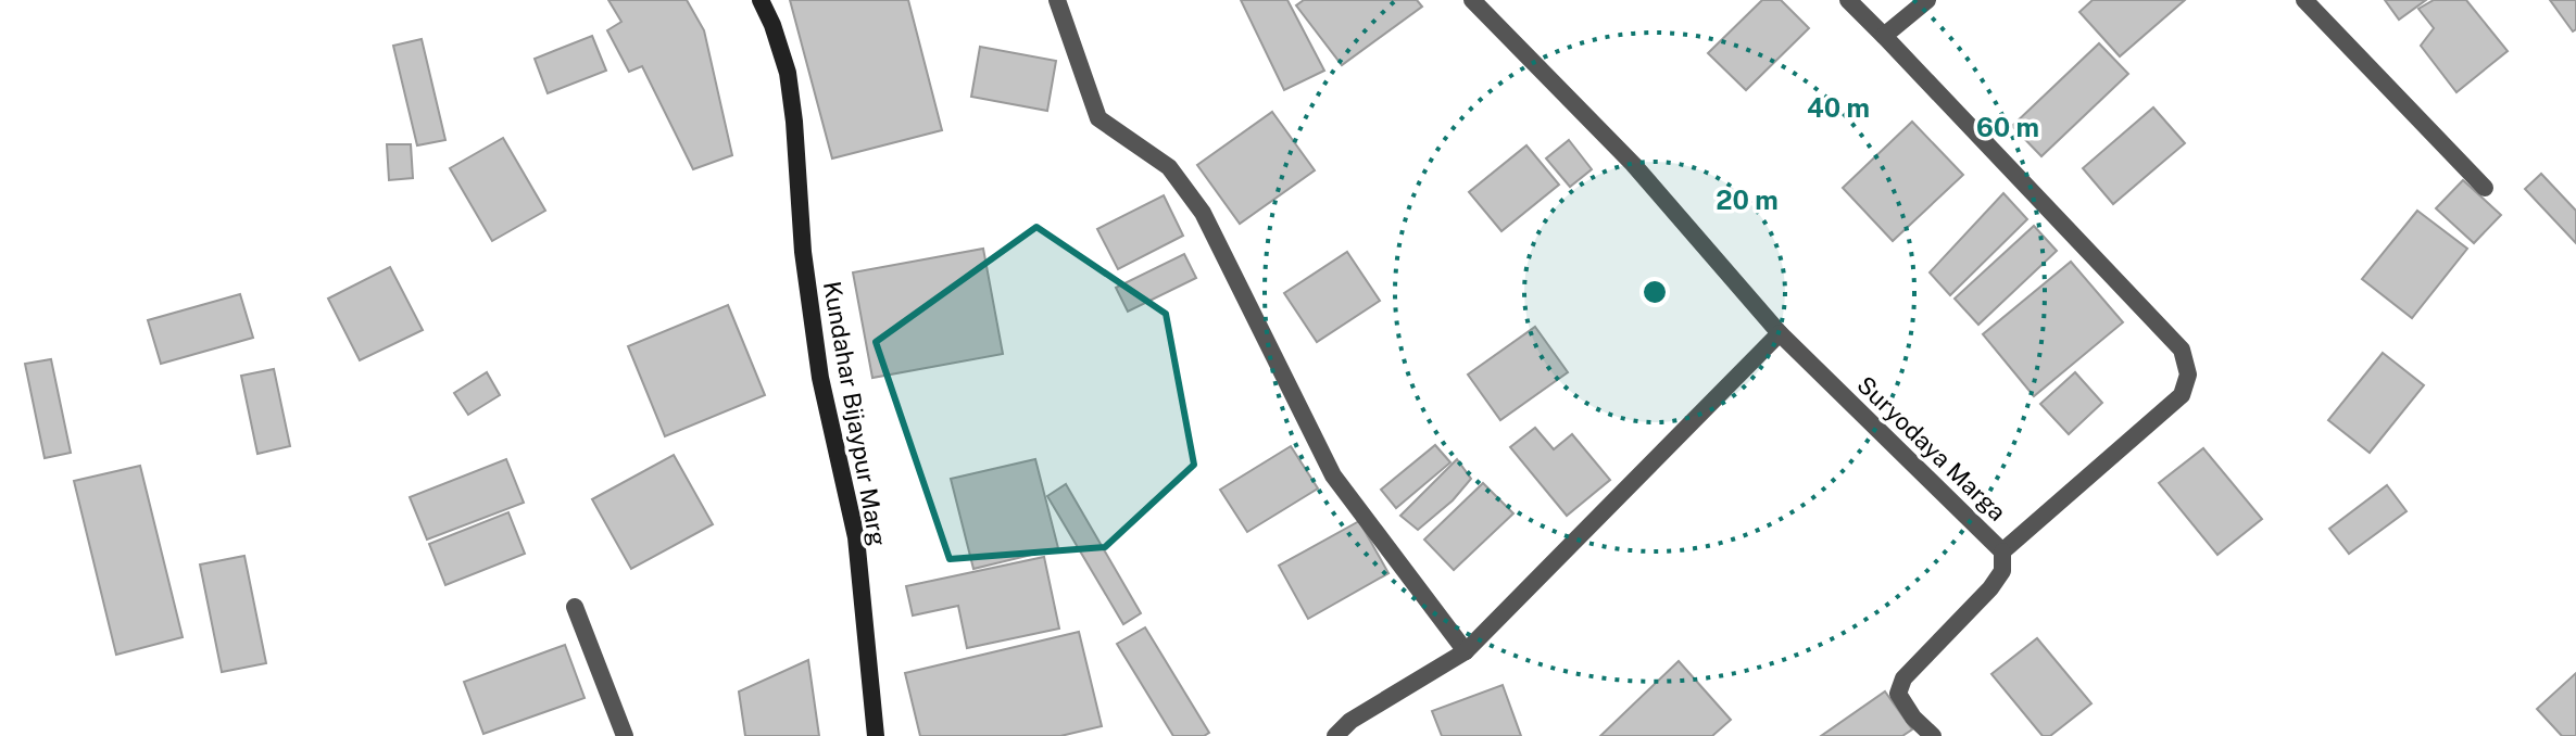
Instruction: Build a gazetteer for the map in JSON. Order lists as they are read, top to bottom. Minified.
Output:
{"streets":{"main road":["Kundahar Bijaypur Marg"],"street":["Suryodaya Marga"]},"rings":["40 m","60 m","20 m"]}
